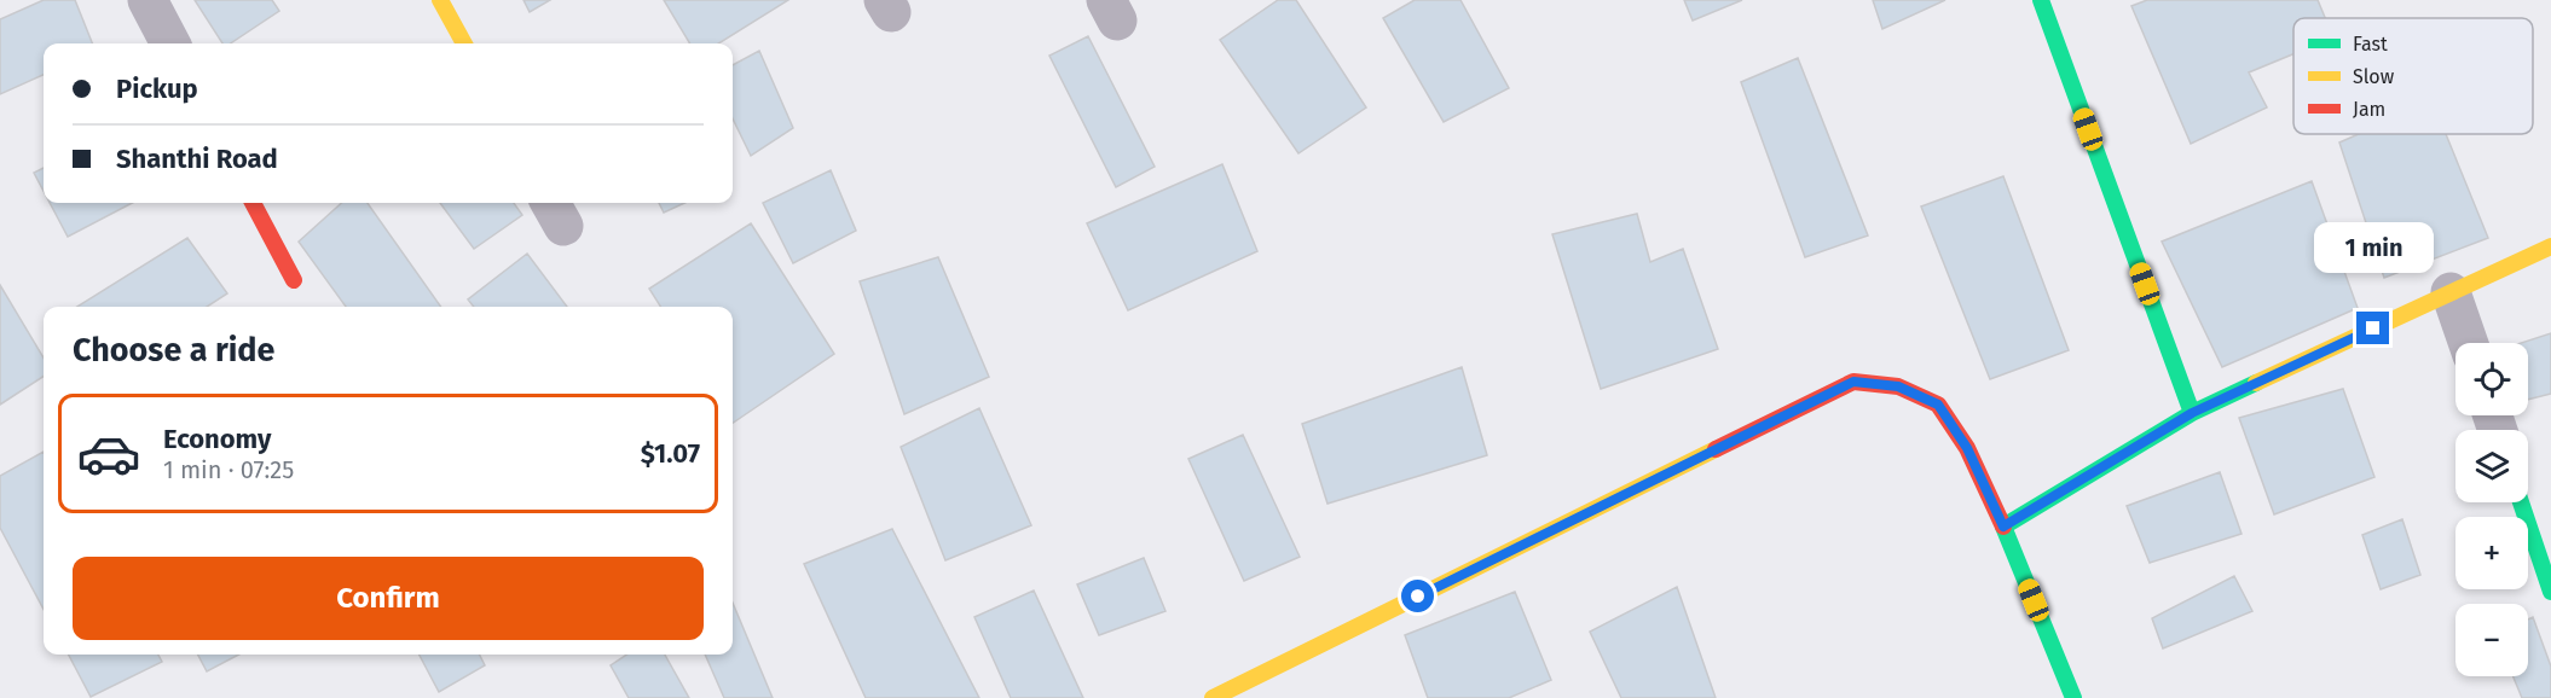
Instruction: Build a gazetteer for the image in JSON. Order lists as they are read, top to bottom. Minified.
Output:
{"legend":["Fast","Slow","Jam"],"page":{"banner":["Pickup","Shanthi Road"],"bubble":"1 min","heading":"Choose a ride","map_buttons":["+","−"],"list":[{"name":"Economy","note":"1 min · 07:25","value":"$1.07"}],"buttons":"Confirm"}}
